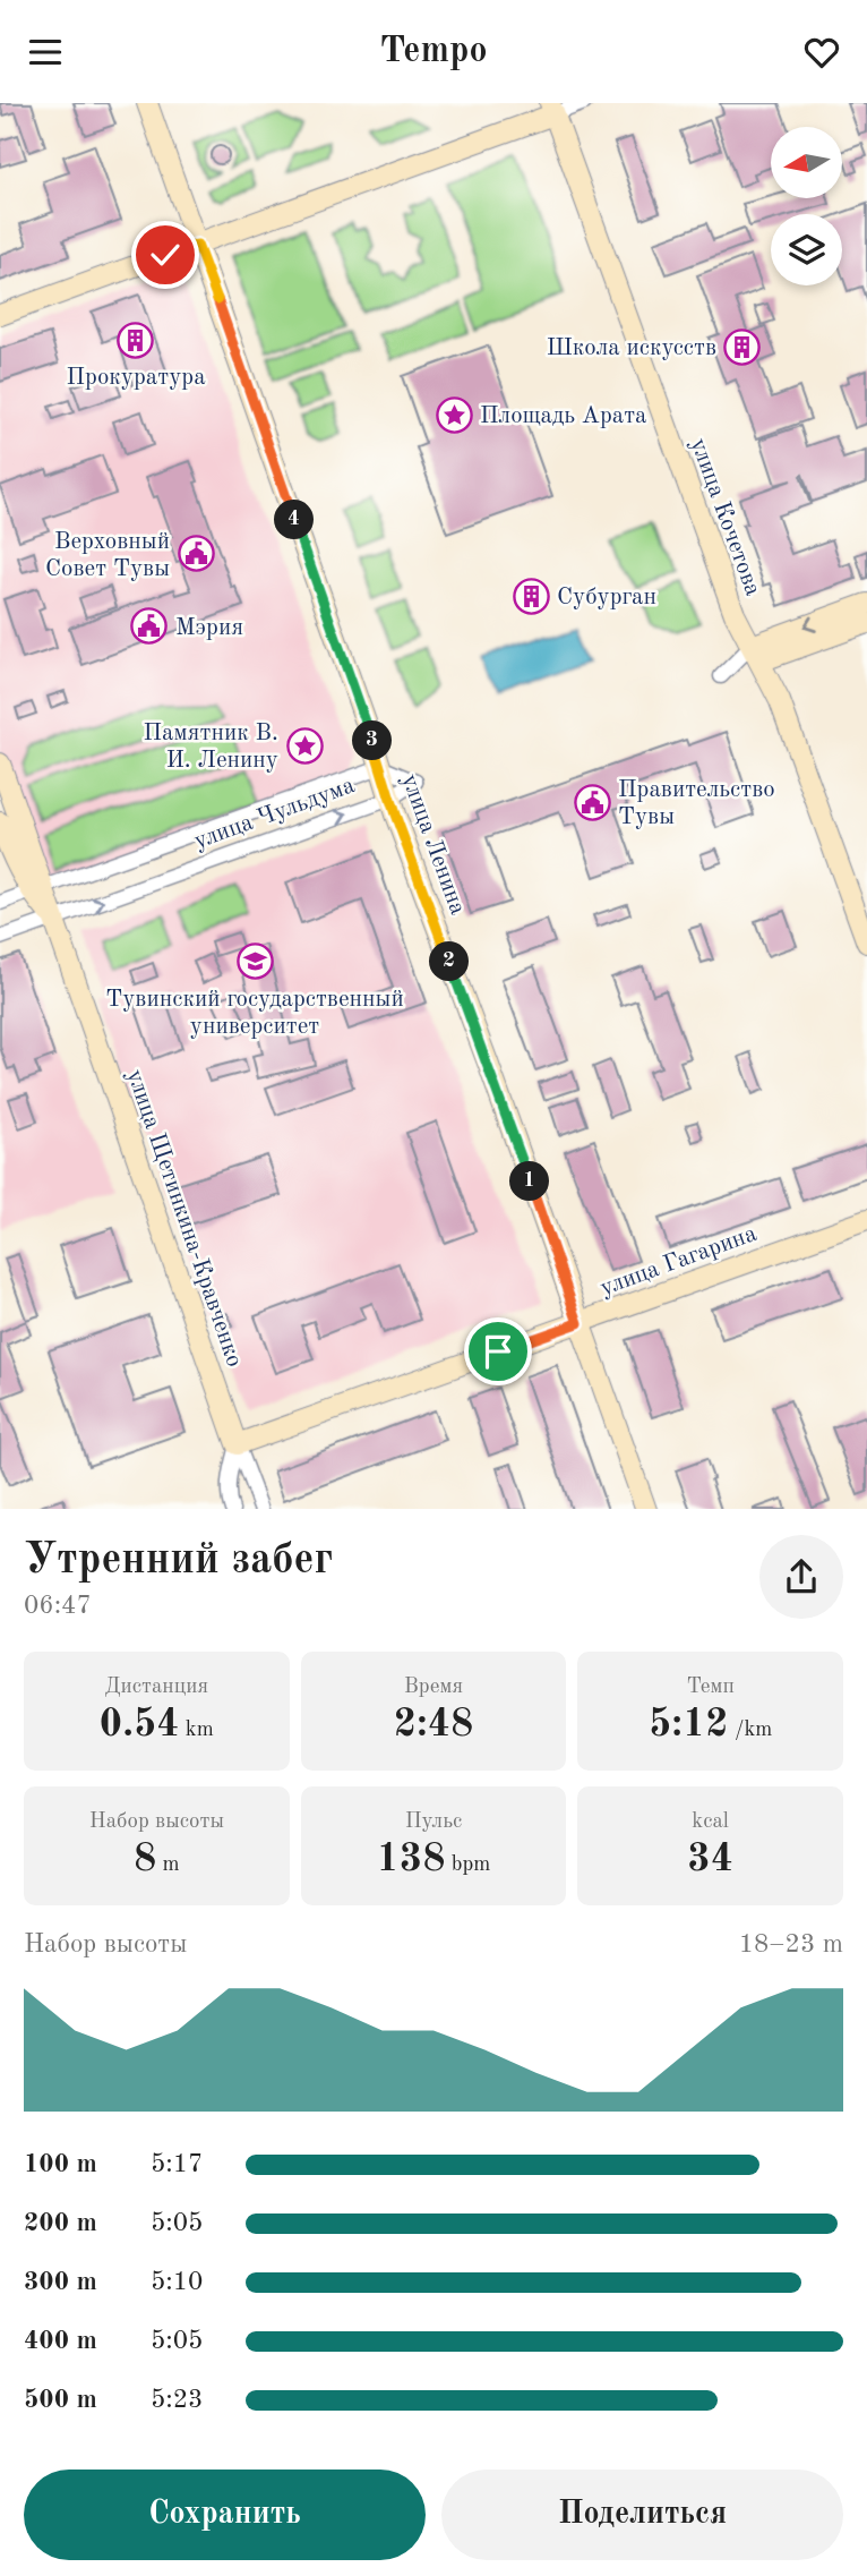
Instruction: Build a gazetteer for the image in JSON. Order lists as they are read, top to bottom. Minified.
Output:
{"streets":{"street":["улица Кочетова","улица Чульдума","улица Ленина","улица Щетинкина-Кравченко","улица Гагарина"]},"crossings":[["улица Чульдума","улица Ленина"],["улица Чульдума","улица Щетинкина-Кравченко"],["улица Ленина","улица Гагарина"],["улица Щетинкина-Кравченко","улица Гагарина"]],"places":{"building":["Прокуратура","Школа искусств","Субурган"],"place":["Площадь Арата","Памятник В. И. Ленину"],"public building":["Верховный Совет Тувы","Мэрия","Правительство Тувы"],"school or university":["Тувинский государственный университет"]},"north":"left","page":{"header":"Tempo","pins":["4","3","2","1"],"heading":["Утренний забег","06:47"],"stats":[["Дистанция","0.54 km"],["Время","2:48"],["Темп","5:12 /km"],["Набор высоты","8 m"],["Пульс","138 bpm"],["kcal","34"]],"chart":["Набор высоты","18–23 m"],"list":[{"name":"100 m","note":"5:17"},{"name":"200 m","note":"5:05"},{"name":"300 m","note":"5:10"},{"name":"400 m","note":"5:05"},{"name":"500 m","note":"5:23"}],"buttons":["Сохранить","Поделиться"]}}
